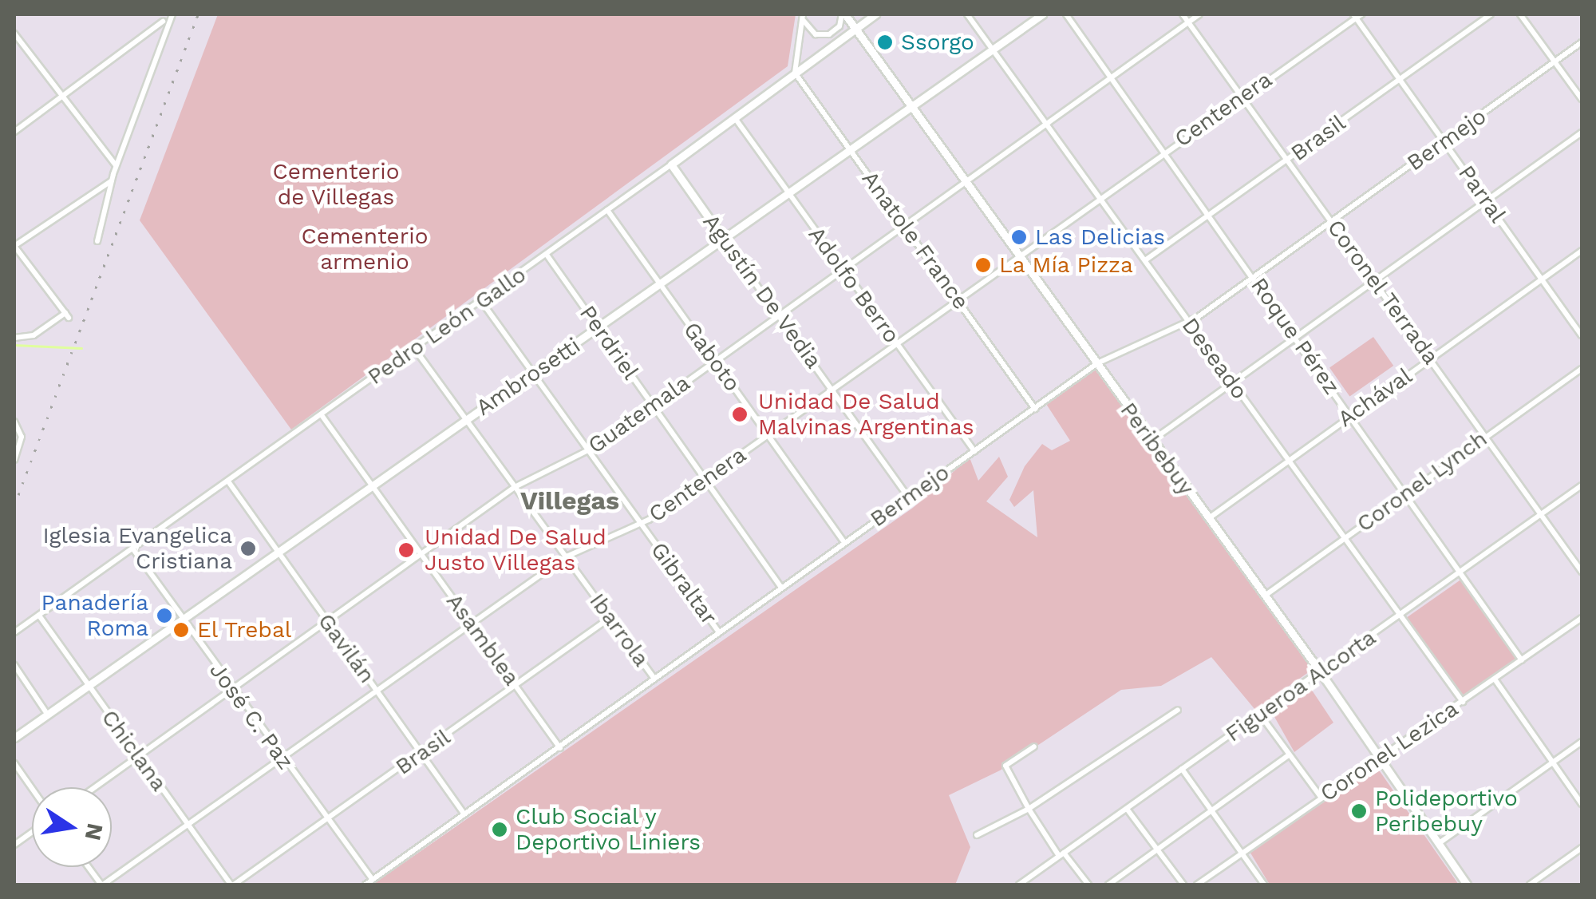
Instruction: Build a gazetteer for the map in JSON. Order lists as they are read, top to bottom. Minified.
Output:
{"streets":{"street":["Centenera","Brasil","Bermejo","Parral","Anatole France","Adolfo Berro","Agustín De Vedia","Coronel Terrada","Pedro León Gallo","Roque Pérez","Perdriel","Gaboto","Deseado","Ambrosetti","Achával","Guatemala","Peribebuy","Coronel Lynch","Gibraltar","Ibarrola","Asamblea","Gavilán","Figueroa Alcorta","José C. Paz","Chiclana","Coronel Lezica"]},"crossings":[["Centenera","Parral"],["Centenera","Anatole France"],["Centenera","Adolfo Berro"],["Centenera","Agustín De Vedia"],["Centenera","Coronel Terrada"],["Centenera","Roque Pérez"],["Centenera","Perdriel"],["Centenera","Gaboto"],["Centenera","Deseado"],["Centenera","Peribebuy"],["Centenera","Gibraltar"],["Centenera","Ibarrola"],["Centenera","Asamblea"],["Centenera","Gavilán"],["Centenera","José C. Paz"],["Centenera","Chiclana"],["Brasil","Parral"],["Brasil","Coronel Terrada"],["Brasil","Roque Pérez"],["Brasil","Deseado"],["Brasil","Ibarrola"],["Brasil","Asamblea"],["Brasil","Gavilán"],["Brasil","José C. Paz"],["Brasil","Chiclana"],["Bermejo","Parral"],["Bermejo","Anatole France"],["Bermejo","Adolfo Berro"],["Bermejo","Agustín De Vedia"],["Bermejo","Coronel Terrada"],["Bermejo","Roque Pérez"],["Bermejo","Perdriel"],["Bermejo","Gaboto"],["Bermejo","Deseado"],["Bermejo","Peribebuy"],["Bermejo","Gibraltar"],["Bermejo","Ibarrola"],["Bermejo","Asamblea"],["Bermejo","Gavilán"],["Bermejo","José C. Paz"],["Parral","Achával"],["Anatole France","Pedro León Gallo"],["Anatole France","Ambrosetti"],["Anatole France","Guatemala"],["Adolfo Berro","Pedro León Gallo"],["Adolfo Berro","Ambrosetti"],["Adolfo Berro","Guatemala"],["Agustín De Vedia","Pedro León Gallo"],["Agustín De Vedia","Ambrosetti"],["Agustín De Vedia","Guatemala"],["Coronel Terrada","Achával"],["Coronel Terrada","Guatemala"],["Coronel Terrada","Coronel Lynch"],["Coronel Terrada","Figueroa Alcorta"],["Pedro León Gallo","Perdriel"],["Pedro León Gallo","Gaboto"],["Pedro León Gallo","Peribebuy"],["Pedro León Gallo","Gibraltar"],["Pedro León Gallo","Ibarrola"],["Pedro León Gallo","Asamblea"],["Pedro León Gallo","Gavilán"],["Pedro León Gallo","José C. Paz"],["Pedro León Gallo","Chiclana"],["Roque Pérez","Achával"],["Roque Pérez","Guatemala"],["Roque Pérez","Coronel Lynch"],["Roque Pérez","Figueroa Alcorta"],["Roque Pérez","Coronel Lezica"],["Perdriel","Ambrosetti"],["Perdriel","Guatemala"],["Gaboto","Ambrosetti"],["Gaboto","Guatemala"],["Deseado","Ambrosetti"],["Deseado","Achával"],["Deseado","Guatemala"],["Deseado","Coronel Lynch"],["Deseado","Figueroa Alcorta"],["Deseado","Coronel Lezica"],["Ambrosetti","Peribebuy"],["Ambrosetti","Gibraltar"],["Ambrosetti","Ibarrola"],["Ambrosetti","Asamblea"],["Ambrosetti","Gavilán"],["Ambrosetti","José C. Paz"],["Ambrosetti","Chiclana"],["Achával","Peribebuy"],["Guatemala","Peribebuy"],["Guatemala","Gibraltar"],["Guatemala","Ibarrola"],["Guatemala","Asamblea"],["Guatemala","Gavilán"],["Guatemala","José C. Paz"],["Guatemala","Chiclana"],["Peribebuy","Coronel Lynch"],["Peribebuy","Figueroa Alcorta"],["Peribebuy","Coronel Lezica"]],"districts":["Villegas"],"parks":["Cementerio de Villegas","Cementerio armenio"],"places":["Ssorgo","Las Delicias","La Mía Pizza","Unidad De Salud Malvinas Argentinas","Iglesia Evangelica Cristiana","Unidad De Salud Justo Villegas","Panadería Roma","El Trebal","Polideportivo Peribebuy","Club Social y Deportivo Liniers"],"north":"right"}
